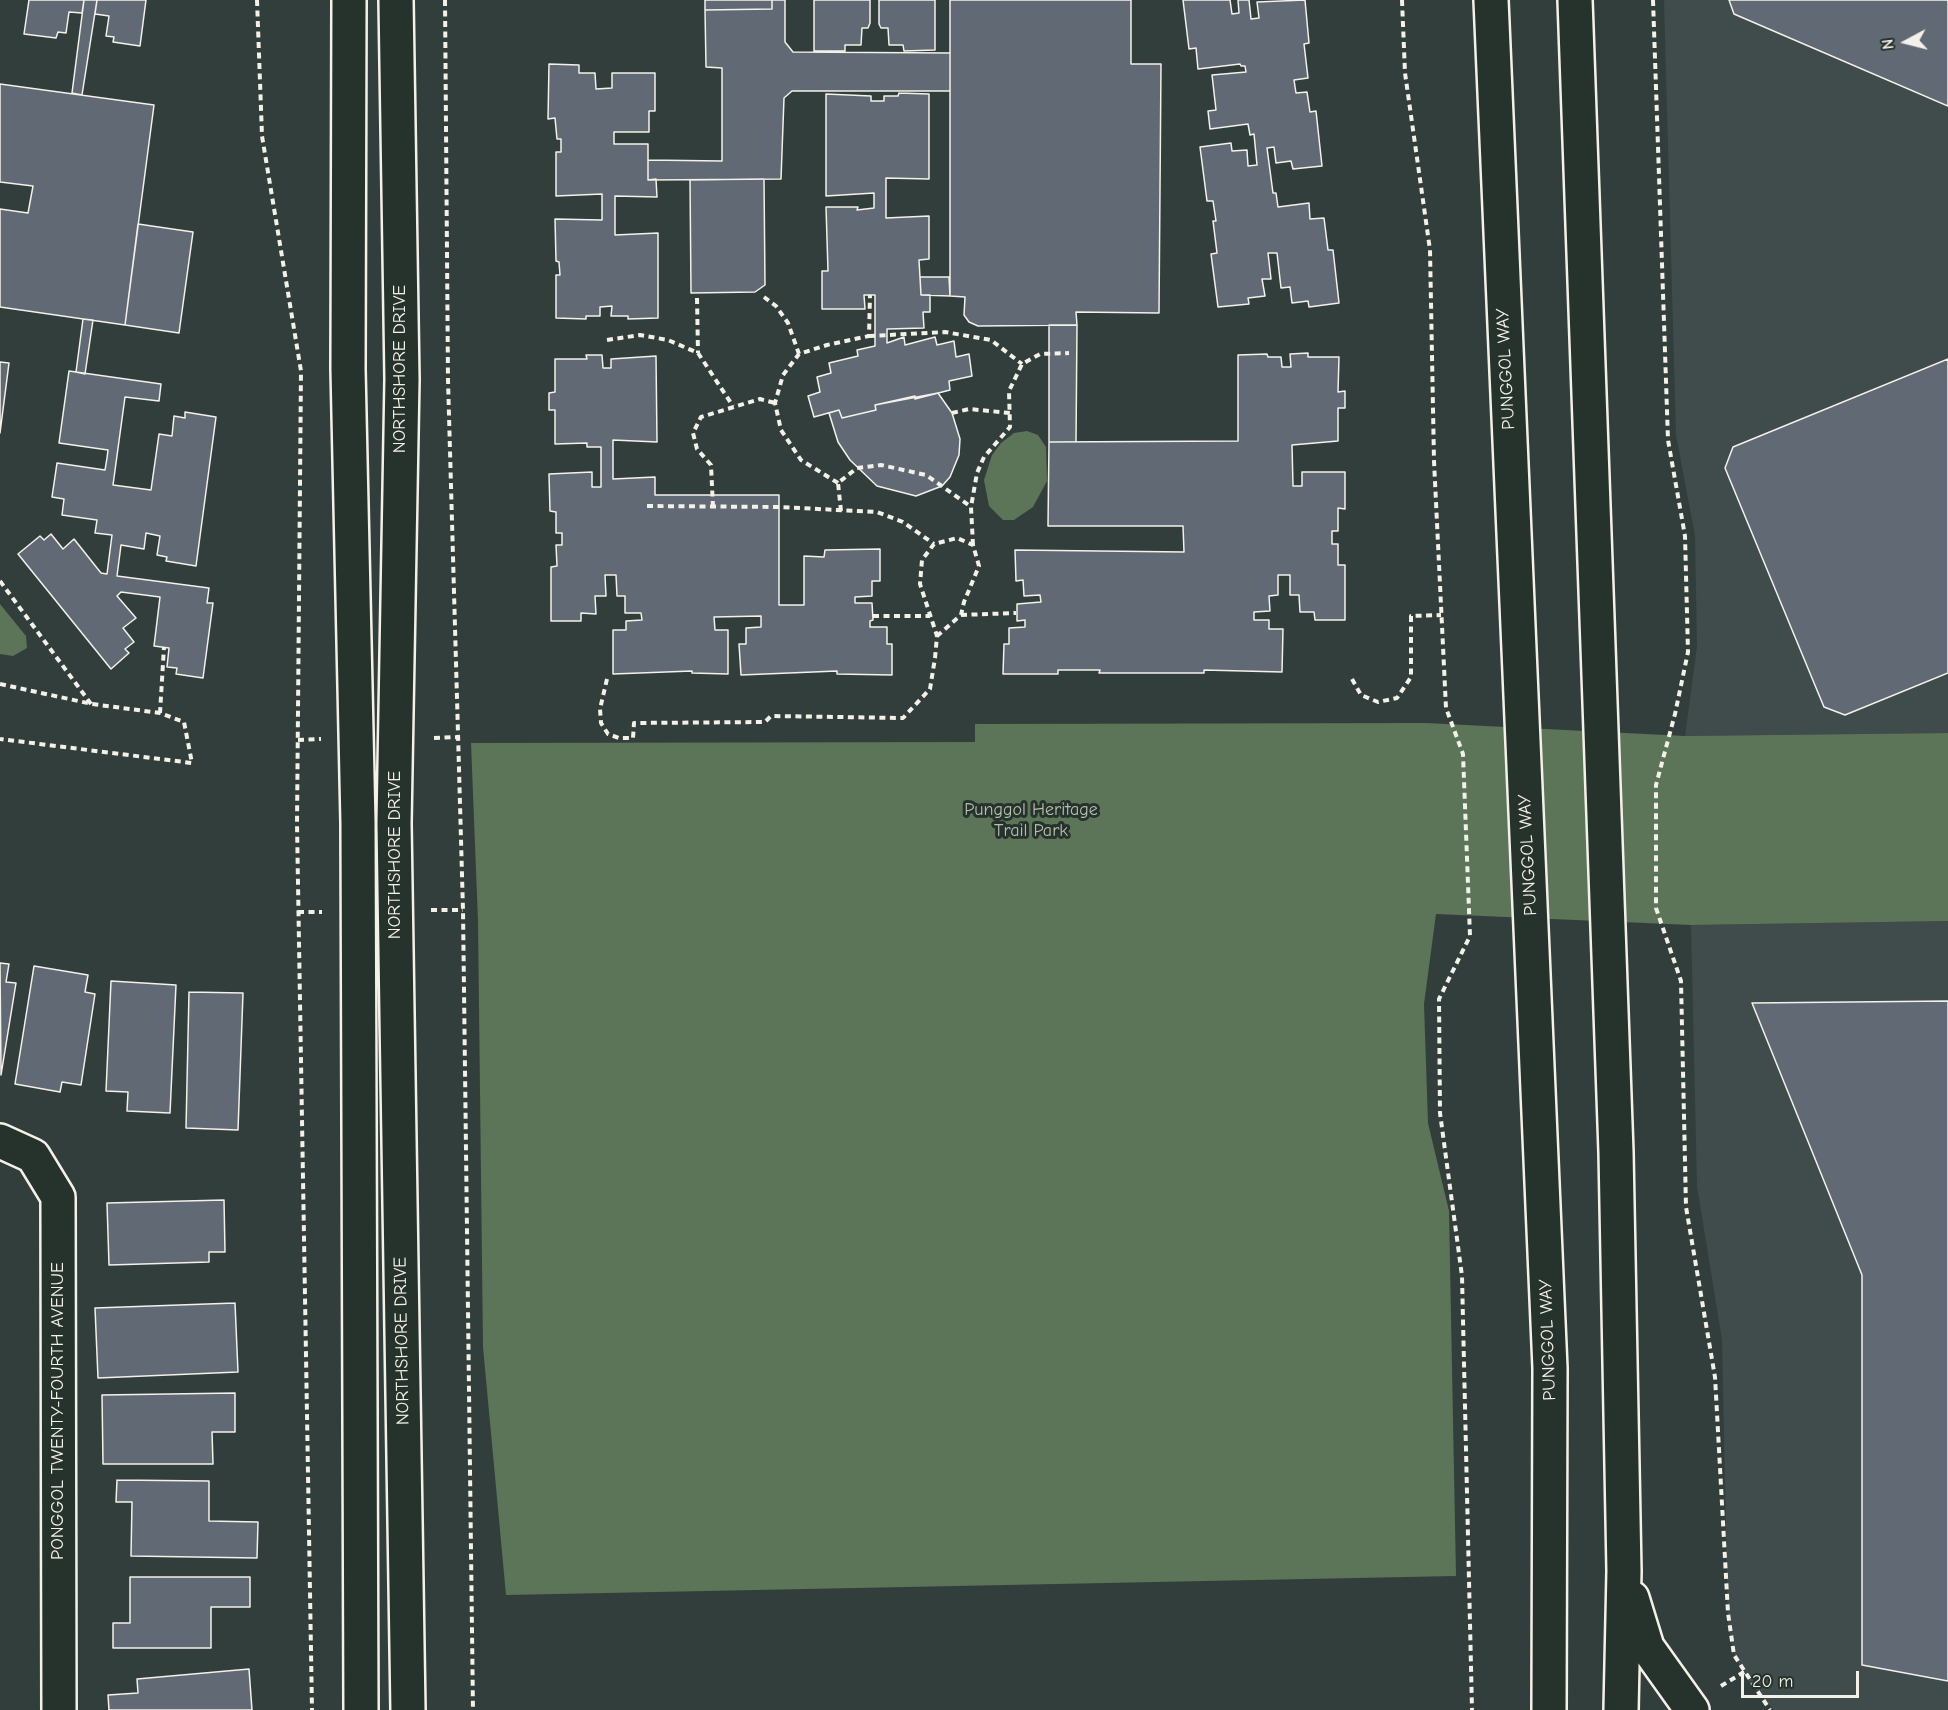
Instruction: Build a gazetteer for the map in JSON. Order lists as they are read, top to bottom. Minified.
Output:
{"streets":{"street":["NORTHSHORE DRIVE","PUNGGOL WAY","PONGGOL TWENTY-FOURTH AVENUE"]},"parks":["Punggol Heritage Trail Park"],"scale_bar":"20 m","north":"left"}
